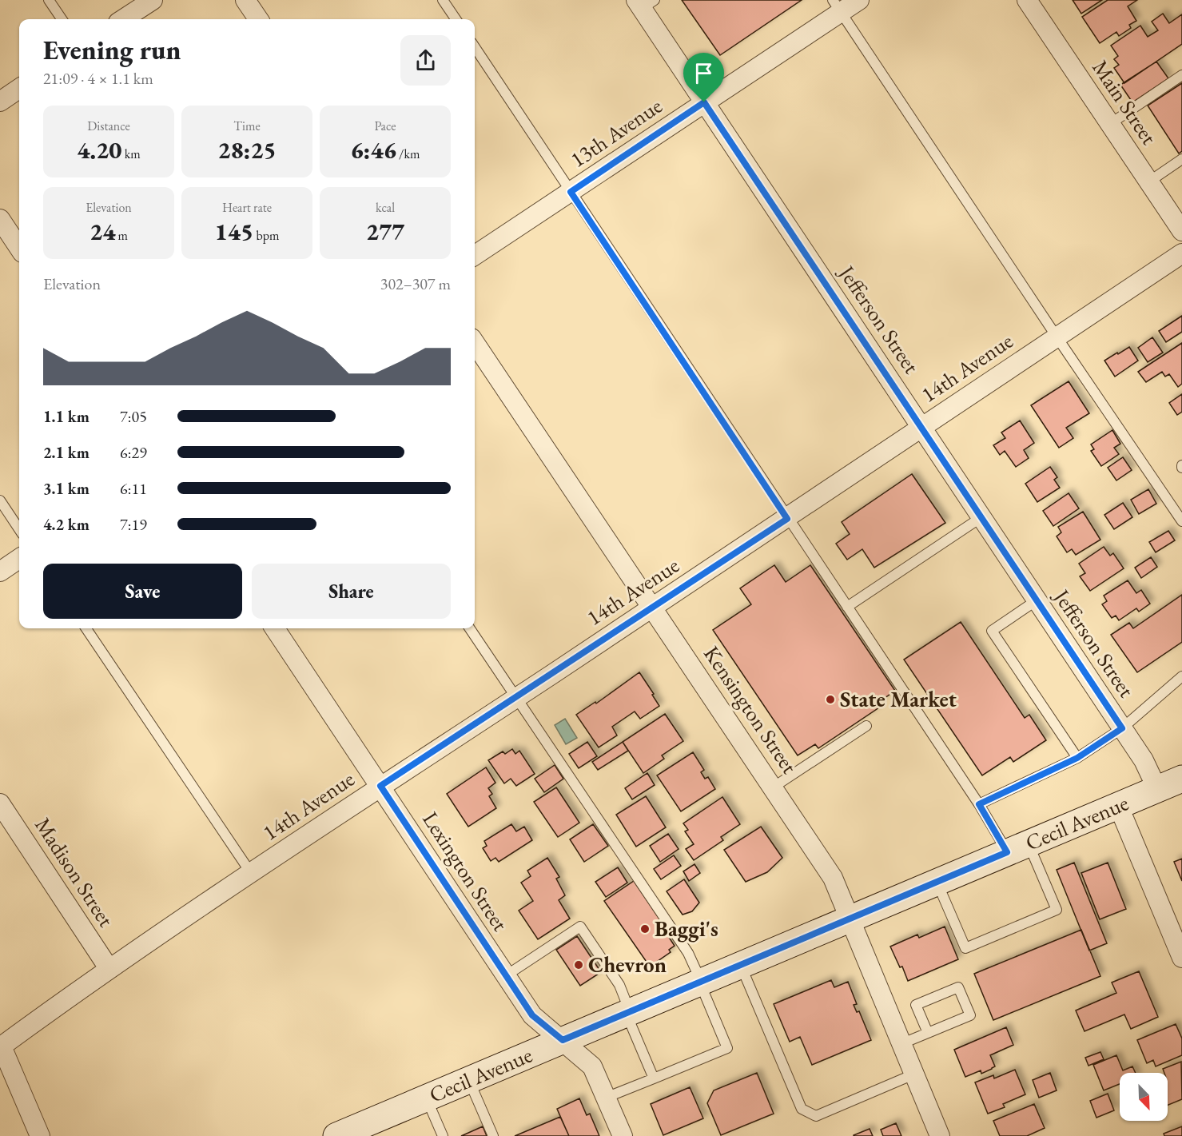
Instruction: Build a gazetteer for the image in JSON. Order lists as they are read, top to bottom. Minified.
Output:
{"streets":{"main road":["Cecil Avenue"],"street":["Main Street","13th Avenue","Jefferson Street","14th Avenue","Kensington Street","Lexington Street","Madison Street"]},"crossings":[["13th Avenue","Jefferson Street"],["Jefferson Street","14th Avenue"],["Jefferson Street","Cecil Avenue"],["14th Avenue","Kensington Street"],["14th Avenue","Lexington Street"],["14th Avenue","Madison Street"],["Kensington Street","Cecil Avenue"],["Cecil Avenue","Lexington Street"]],"places":["State Market","Baggi's","Chevron"],"north":"bottom right","page":{"heading":["Evening run","21:09 · 4 × 1.1 km"],"stats":[["Distance","4.20 km"],["Time","28:25"],["Pace","6:46 /km"],["Elevation","24 m"],["Heart rate","145 bpm"],["kcal","277"]],"chart":["Elevation","302–307 m"],"list":[{"name":"1.1 km","note":"7:05"},{"name":"2.1 km","note":"6:29"},{"name":"3.1 km","note":"6:11"},{"name":"4.2 km","note":"7:19"}],"buttons":["Save","Share"]}}
